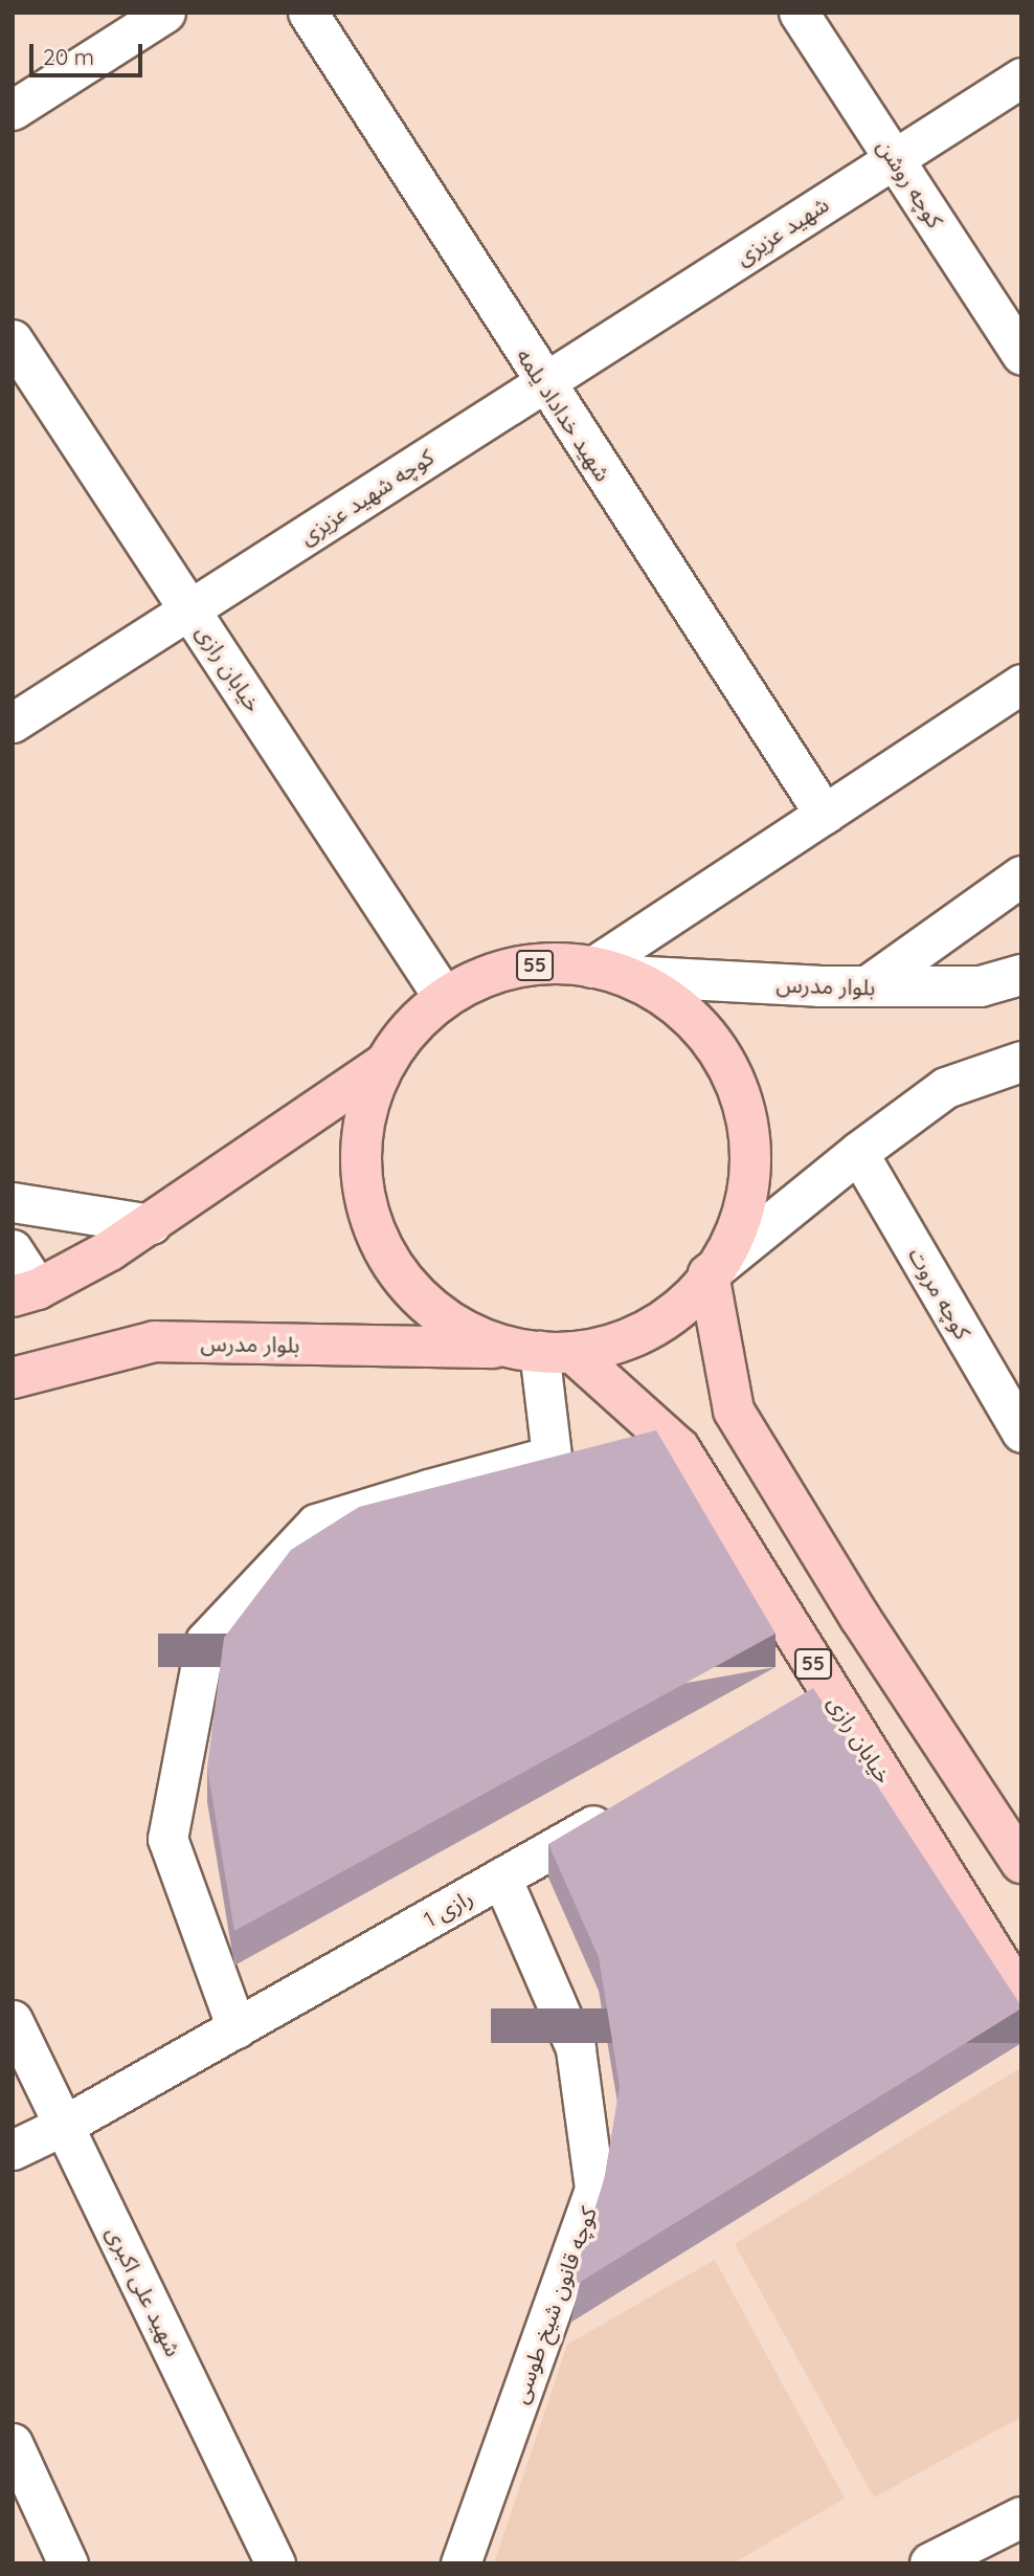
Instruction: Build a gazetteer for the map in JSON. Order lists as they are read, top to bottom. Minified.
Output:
{"streets":{"main road":["خیابان رازی","55","بلوار مدرس"],"street":["کوچه روشن","شهید عزیزی","شهید خداداد یلمه","کوچه شهید عزیزی","کوچه مروت","رازی 1","شهید علی اکبری","کوچه قانون شیخ طوسی"]},"crossings":[["کوچه روشن","شهید عزیزی"],["شهید عزیزی","شهید خداداد یلمه"],["شهید عزیزی","کوچه شهید عزیزی"],["شهید خداداد یلمه","کوچه شهید عزیزی"],["کوچه شهید عزیزی","خیابان رازی"],["خیابان رازی","55"],["55","بلوار مدرس"],["رازی 1","شهید علی اکبری"],["رازی 1","کوچه قانون شیخ طوسی"]],"scale_bar":"20 m"}
